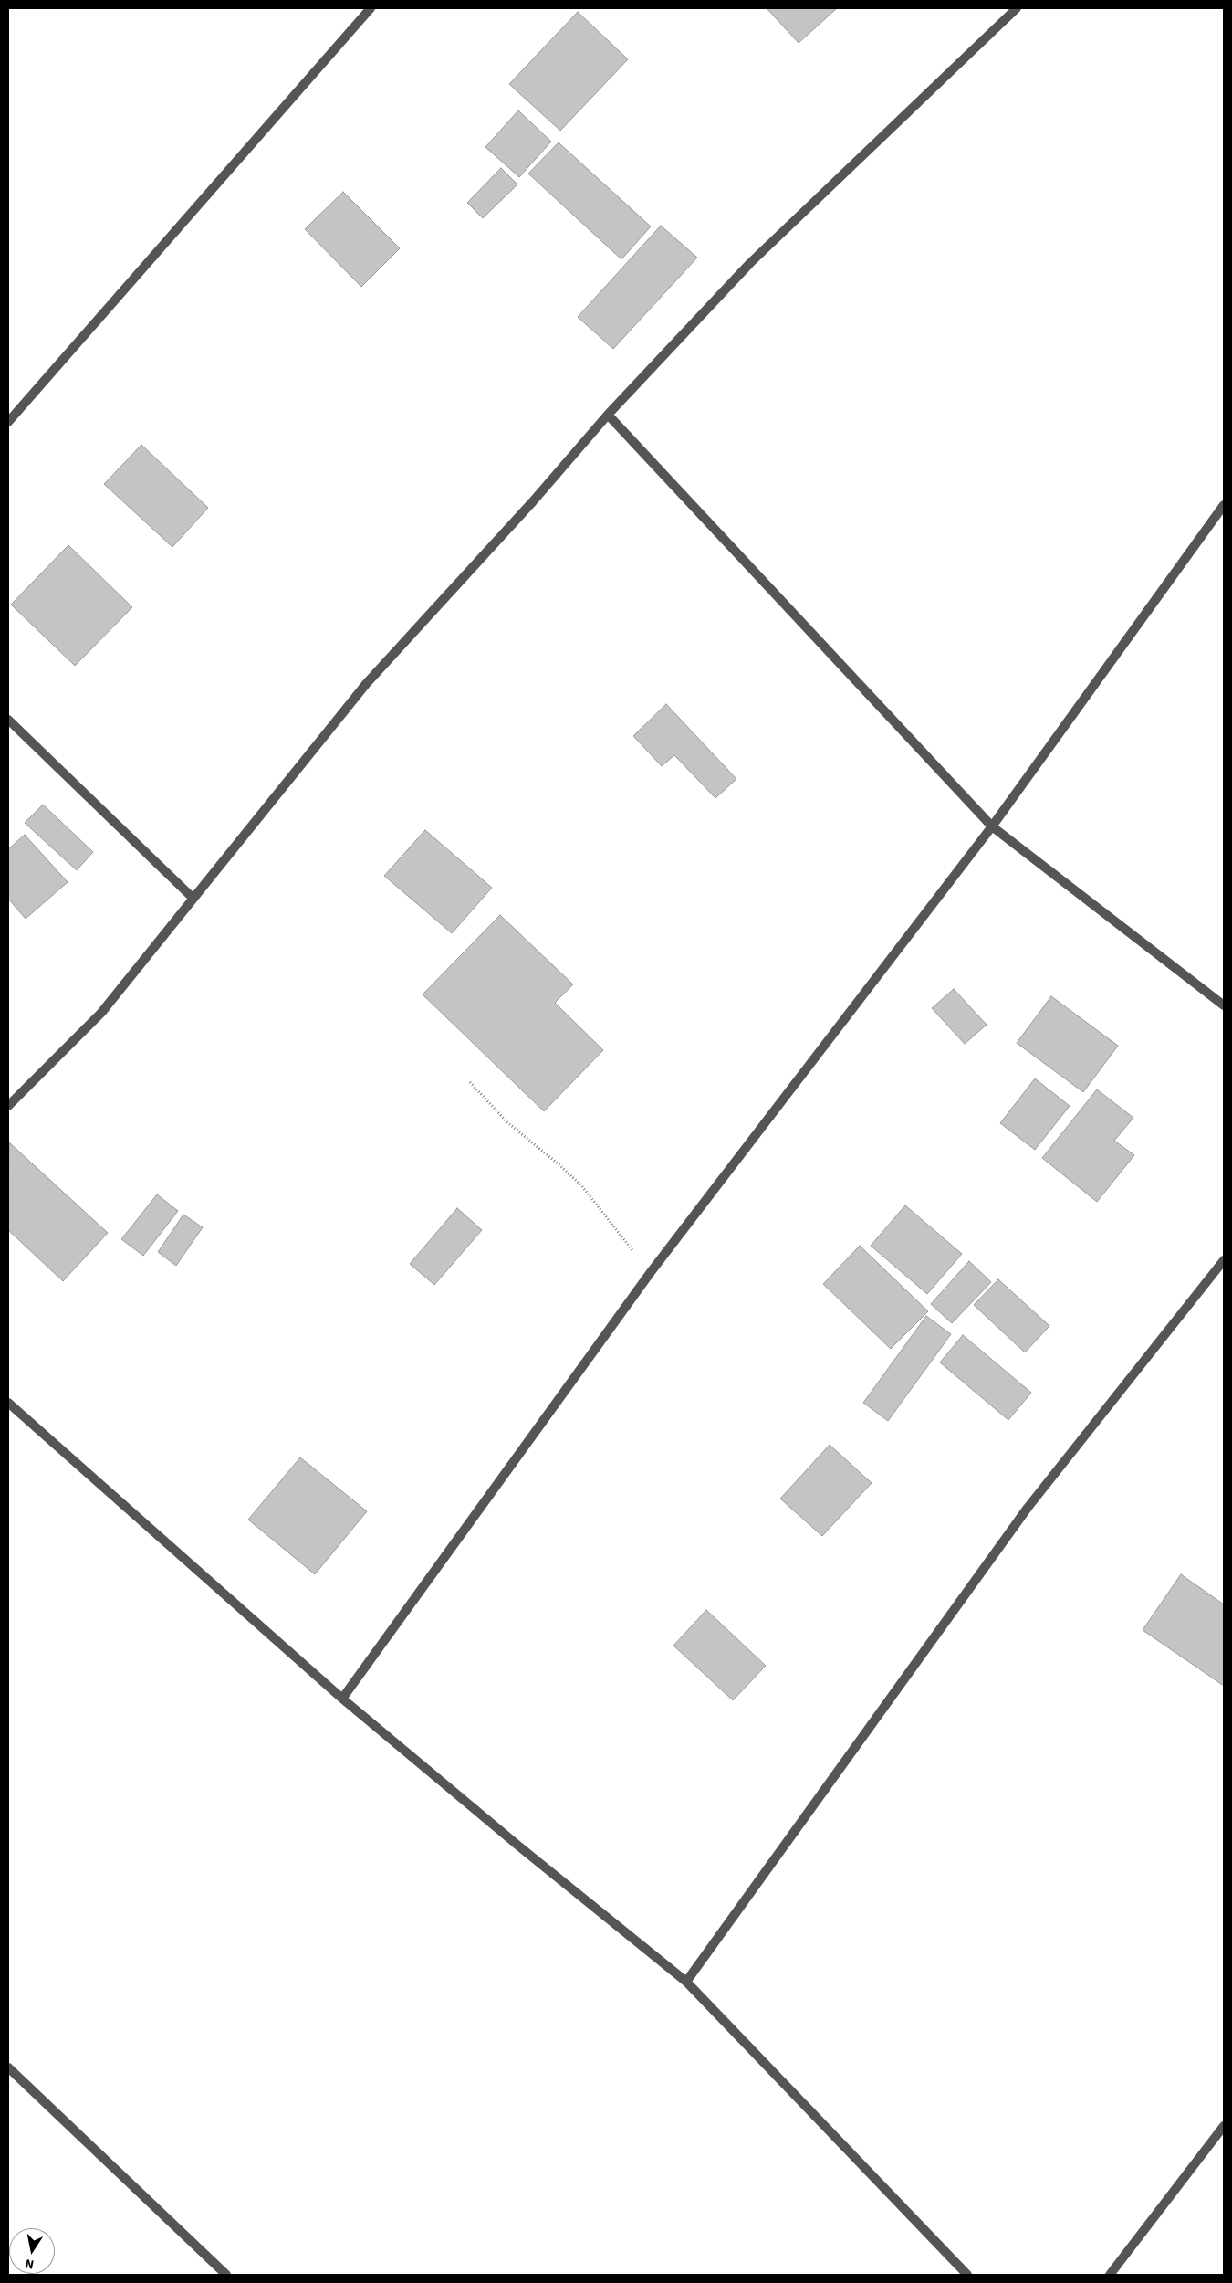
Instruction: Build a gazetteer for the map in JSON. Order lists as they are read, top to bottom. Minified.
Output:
{"north":"bottom"}
